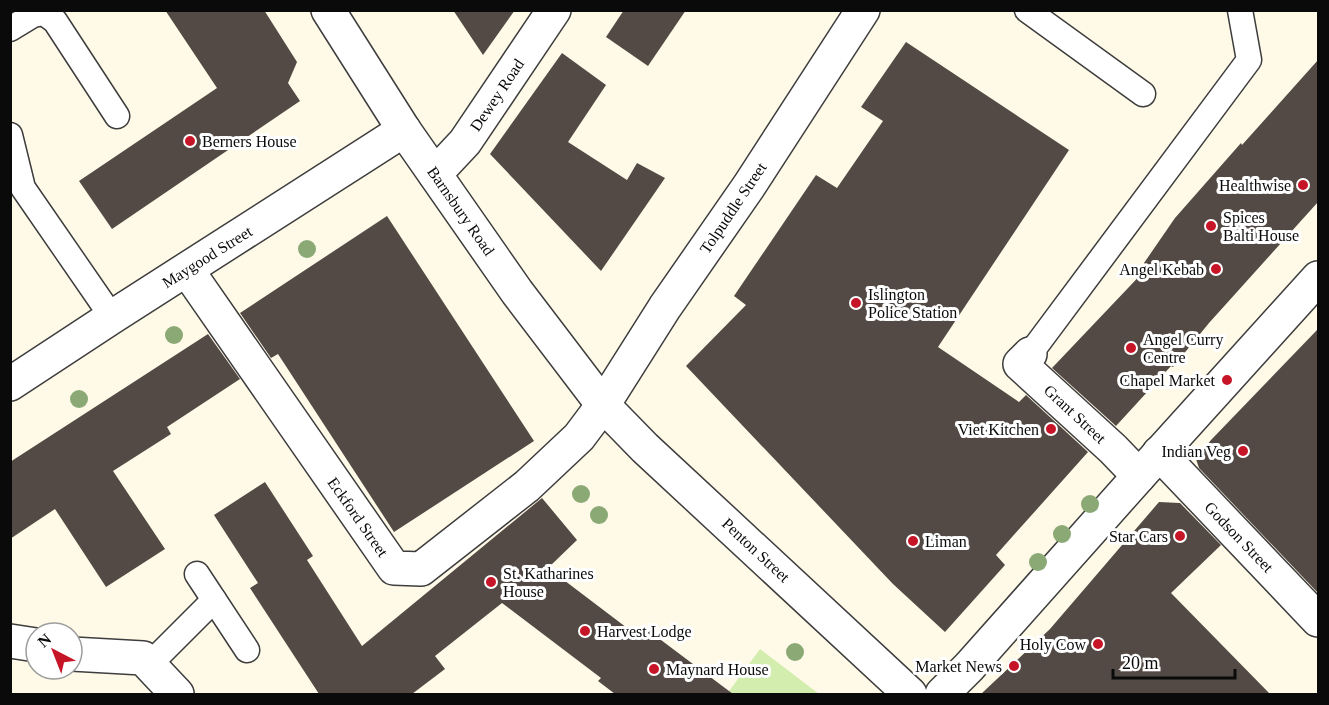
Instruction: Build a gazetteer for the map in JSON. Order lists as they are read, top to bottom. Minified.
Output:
{"streets":{"street":["Dewey Road","Tolpuddle Street","Barnsbury Road","Maygood Street","Grant Street","Eckford Street","Godson Street","Penton Street"]},"crossings":[["Dewey Road","Barnsbury Road"],["Tolpuddle Street","Barnsbury Road"],["Tolpuddle Street","Eckford Street"],["Tolpuddle Street","Penton Street"],["Barnsbury Road","Maygood Street"],["Barnsbury Road","Eckford Street"],["Barnsbury Road","Penton Street"],["Maygood Street","Eckford Street"],["Grant Street","Godson Street"],["Eckford Street","Penton Street"]],"places":["Berners House","Healthwise","Spices Balti House","Angel Kebab","Islington Police Station","Angel Curry Centre","Chapel Market","Viet Kitchen","Indian Veg","Star Cars","Liman","St. Katharines House","Harvest Lodge","Holy Cow","Market News","Maynard House"],"scale_bar":"20 m","north":"top left"}
